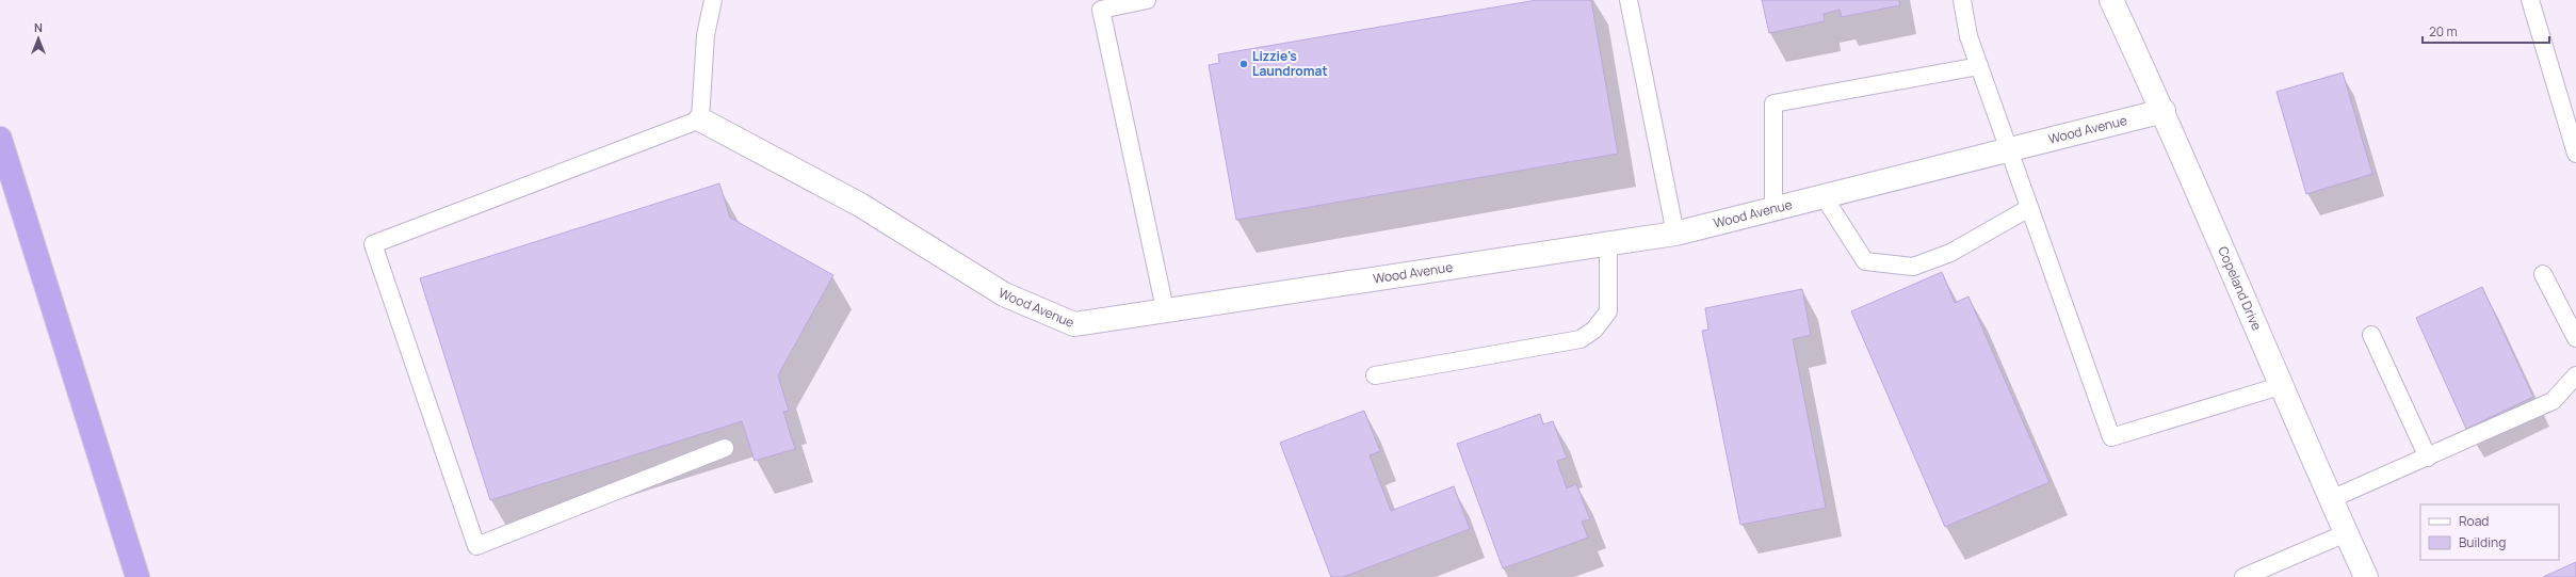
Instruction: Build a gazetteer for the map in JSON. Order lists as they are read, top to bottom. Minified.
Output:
{"streets":{"street":["Wood Avenue","Copeland Drive"]},"crossings":[["Wood Avenue","Copeland Drive"]],"places":["Lizzie's Laundromat"],"legend":["Road","Building"],"scale_bar":"20 m","north":"top"}
